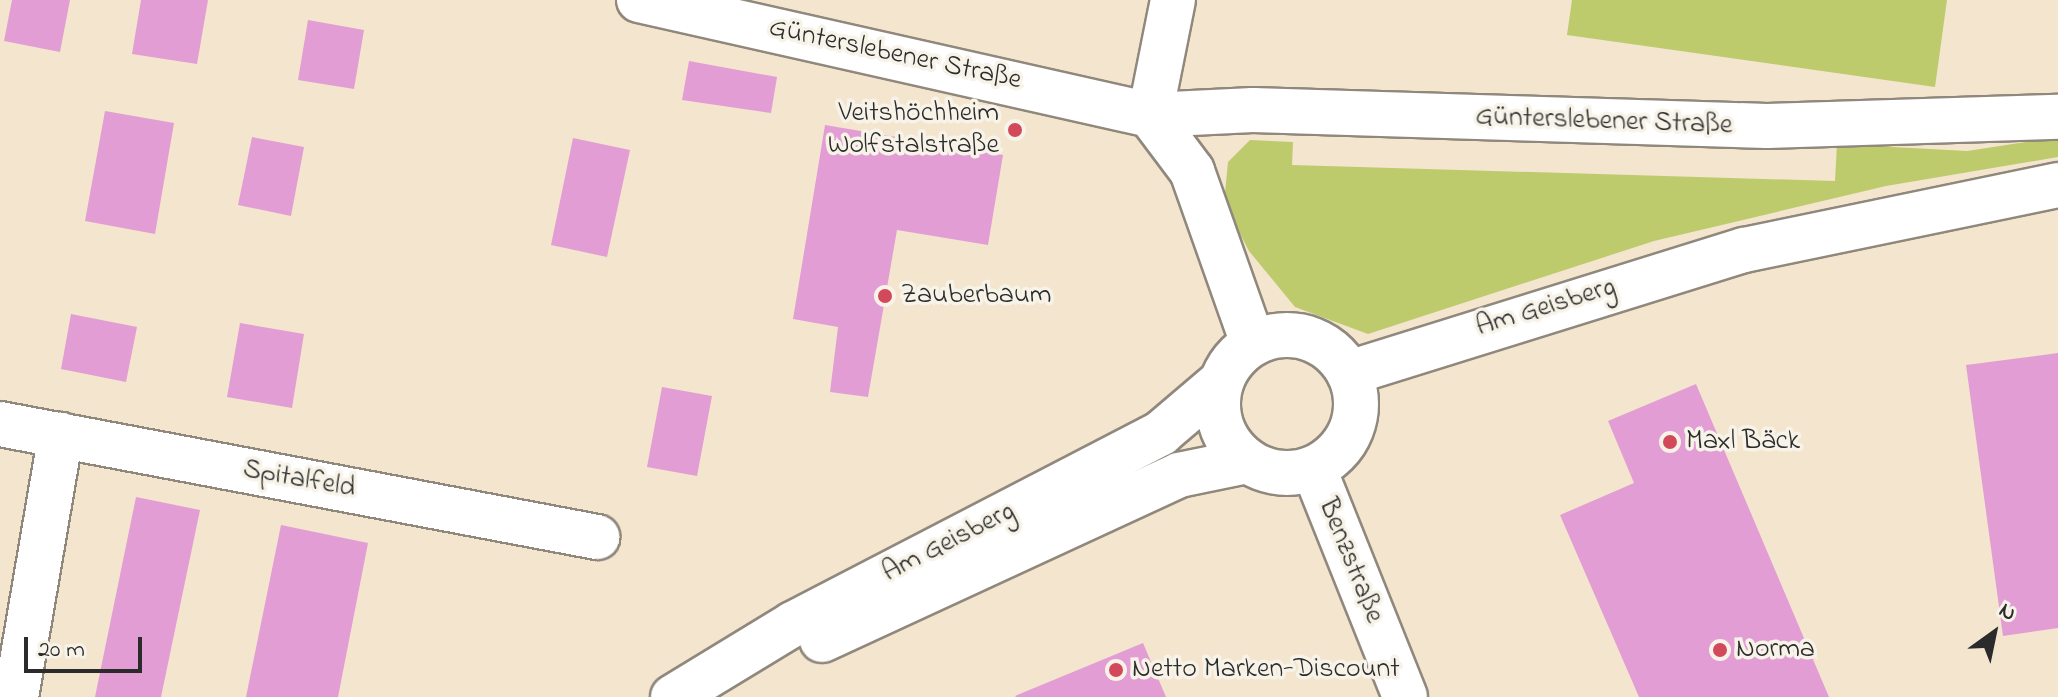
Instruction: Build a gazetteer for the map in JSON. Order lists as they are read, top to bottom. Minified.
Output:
{"streets":{"street":["Günterslebener Straße","Am Geisberg","Spitalfeld","Benzstraße"]},"crossings":[["Am Geisberg","Benzstraße"]],"places":["Veitshöchheim Wolfstalstraße","Zauberbaum","Maxl Bäck","Norma","Netto Marken-Discount"],"scale_bar":"20 m","north":"top right"}
